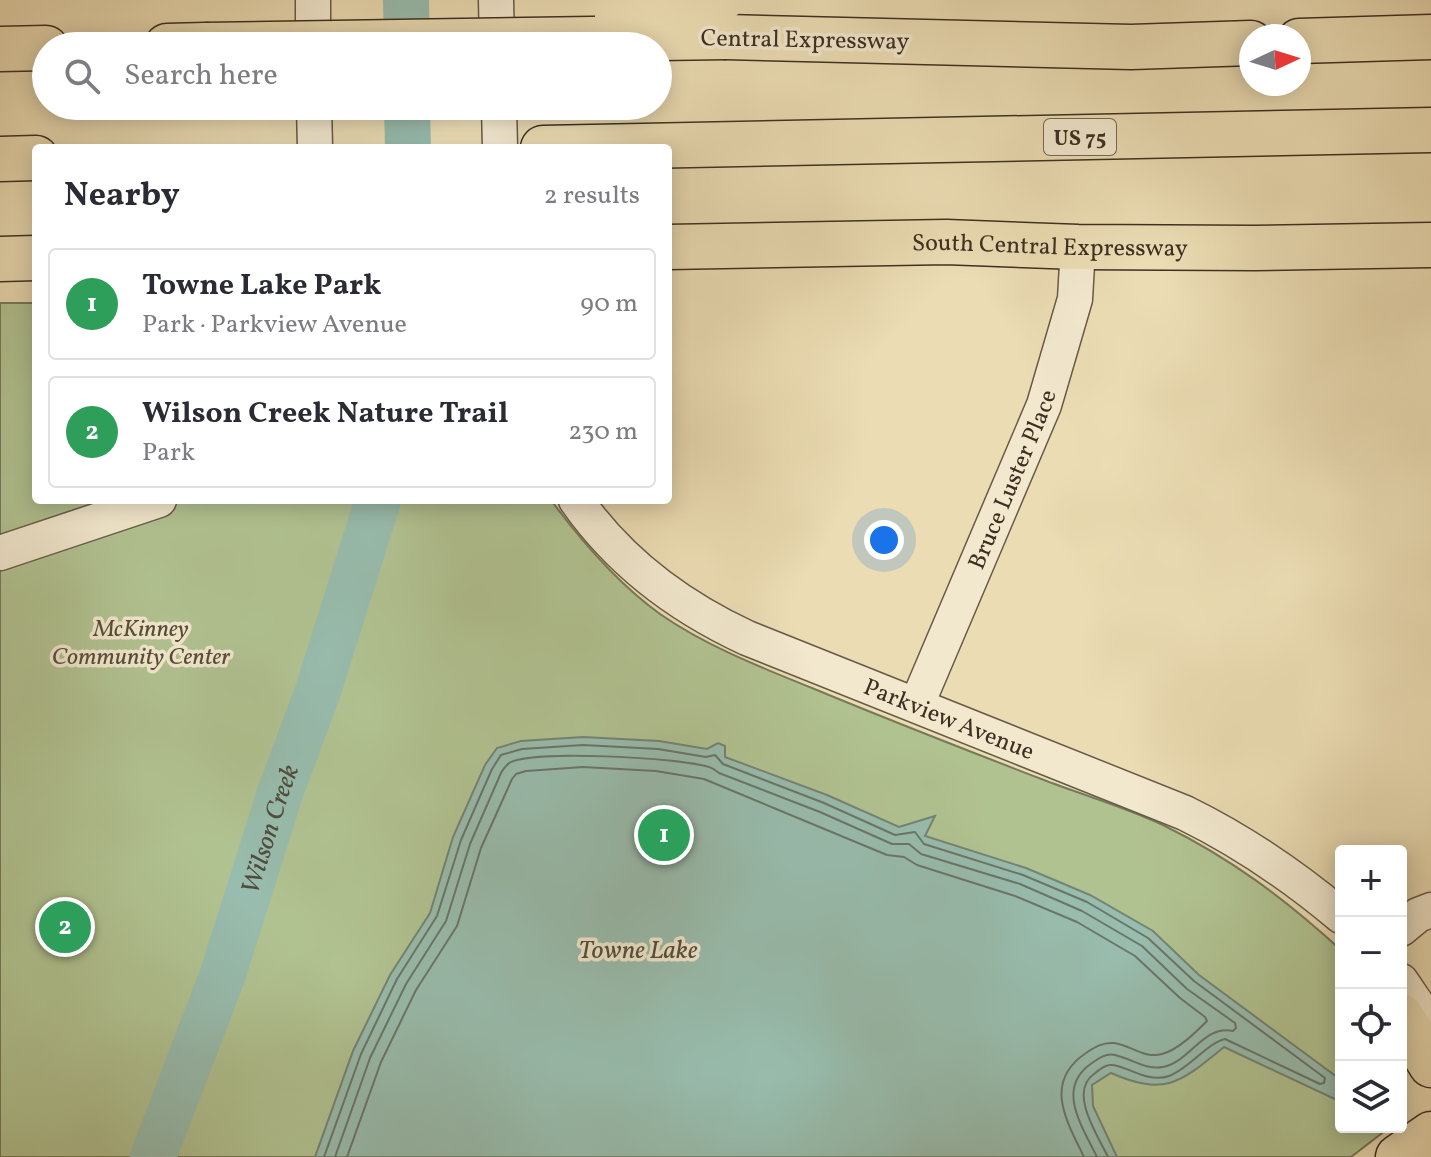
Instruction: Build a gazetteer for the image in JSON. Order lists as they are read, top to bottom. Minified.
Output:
{"streets":{"main road":["Central Expressway","US 75","South Central Expressway"],"street":["Bruce Luster Place","Parkview Avenue"]},"crossings":[["South Central Expressway","Bruce Luster Place"],["Bruce Luster Place","Parkview Avenue"]],"water":["Wilson Creek","Towne Lake"],"parks":["McKinney Community Center"],"north":"right","page":{"search":"Search here","heading":["Nearby","2 results"],"list":[{"mark":"1","name":"Towne Lake Park","note":"Park · Parkview Avenue","value":"90 m"},{"mark":"2","name":"Wilson Creek Nature Trail","note":"Park","value":"230 m"}],"pins":["1","2"],"map_buttons":["+","−"]}}
